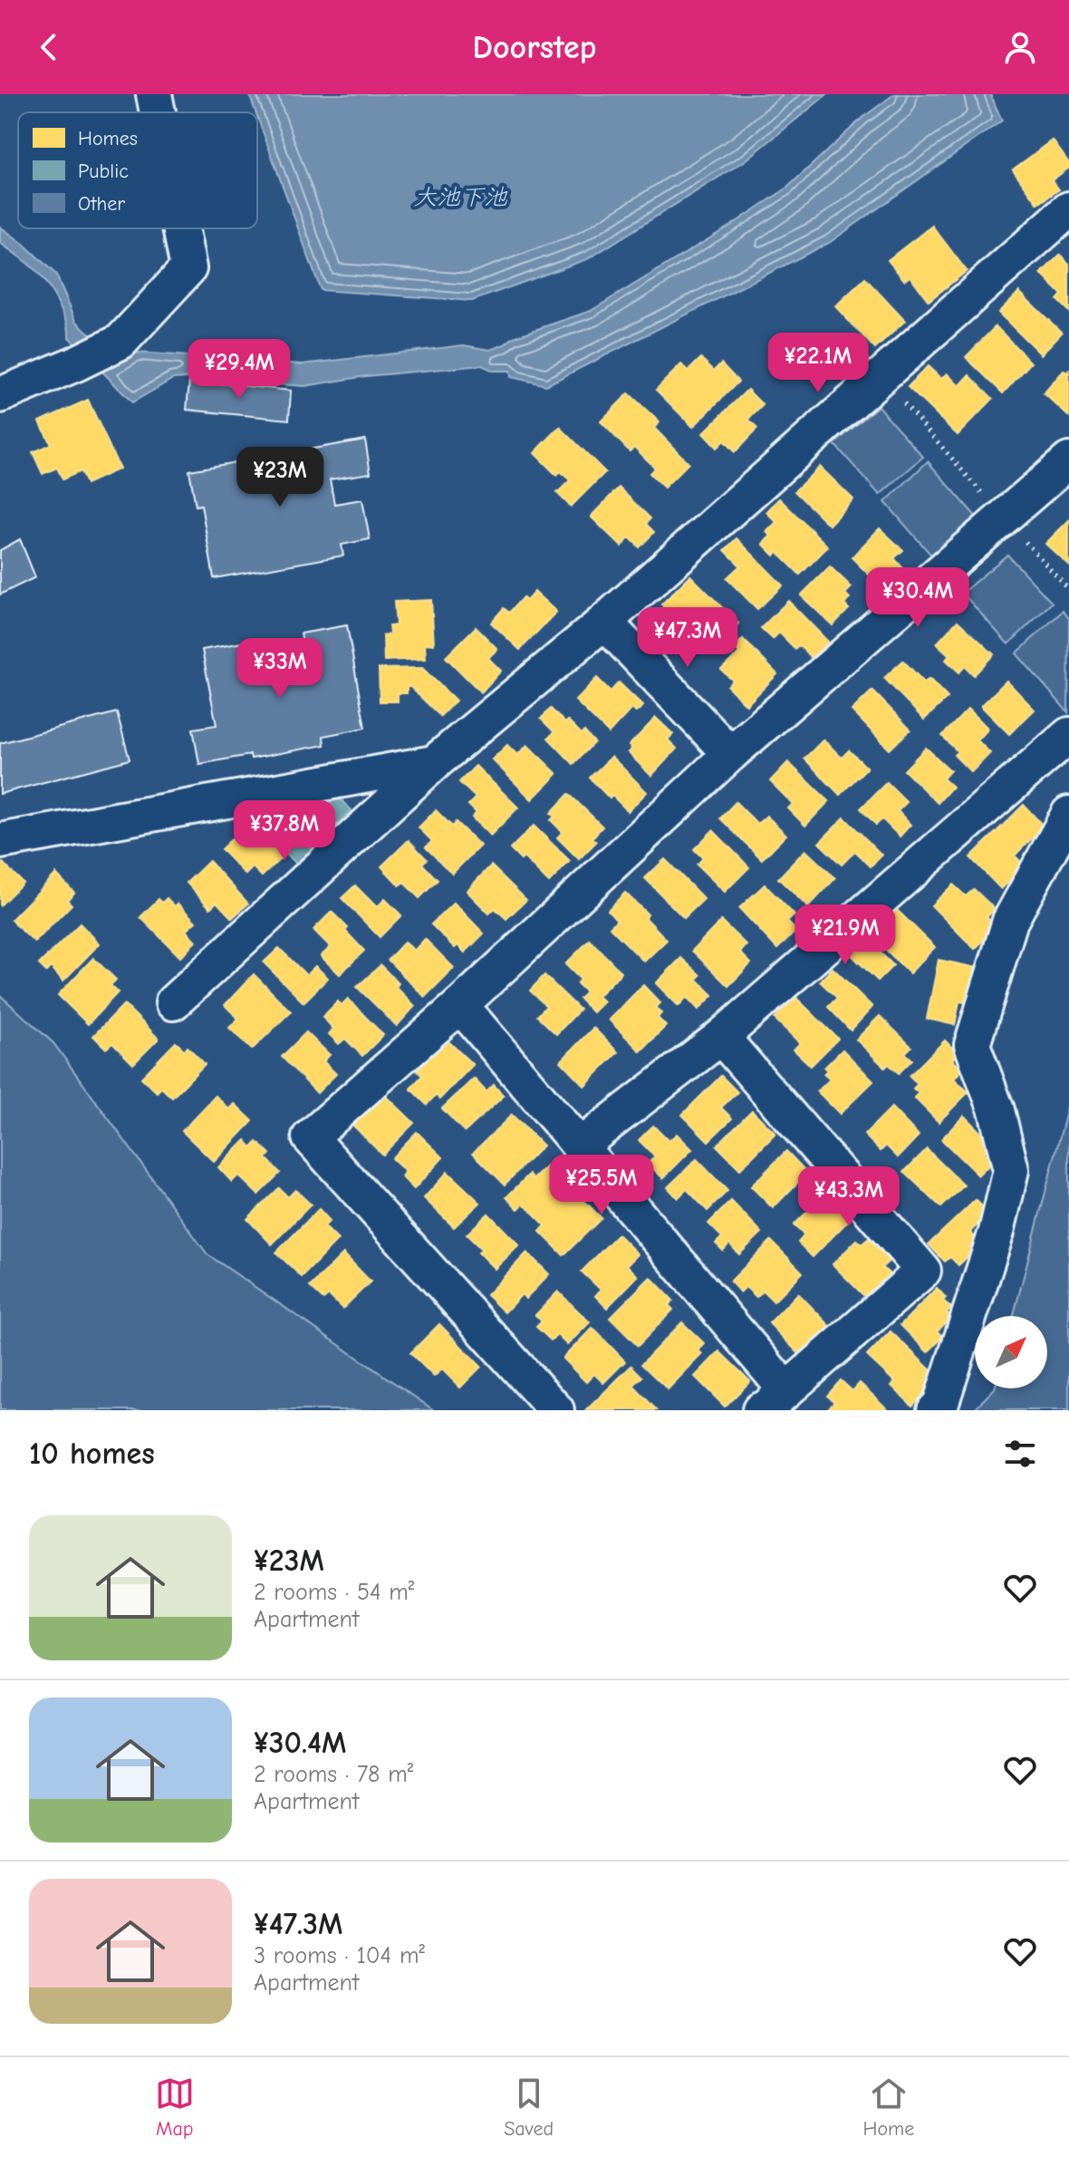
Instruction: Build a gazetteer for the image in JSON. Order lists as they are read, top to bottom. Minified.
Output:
{"water":["大池下池"],"legend":["Homes","Public","Other"],"north":"top right","page":{"header":"Doorstep","price":["¥22.1M","¥29.4M","¥23M","¥30.4M","¥47.3M","¥33M","¥37.8M","¥21.9M","¥25.5M","¥43.3M"],"heading":"10 homes","list":[{"name":"¥23M","note":"2 rooms · 54 m² · Apartment"},{"name":"¥30.4M","note":"2 rooms · 78 m² · Apartment"},{"name":"¥47.3M","note":"3 rooms · 104 m² · Apartment"}],"tabs":["Map","Saved","Home"]}}
